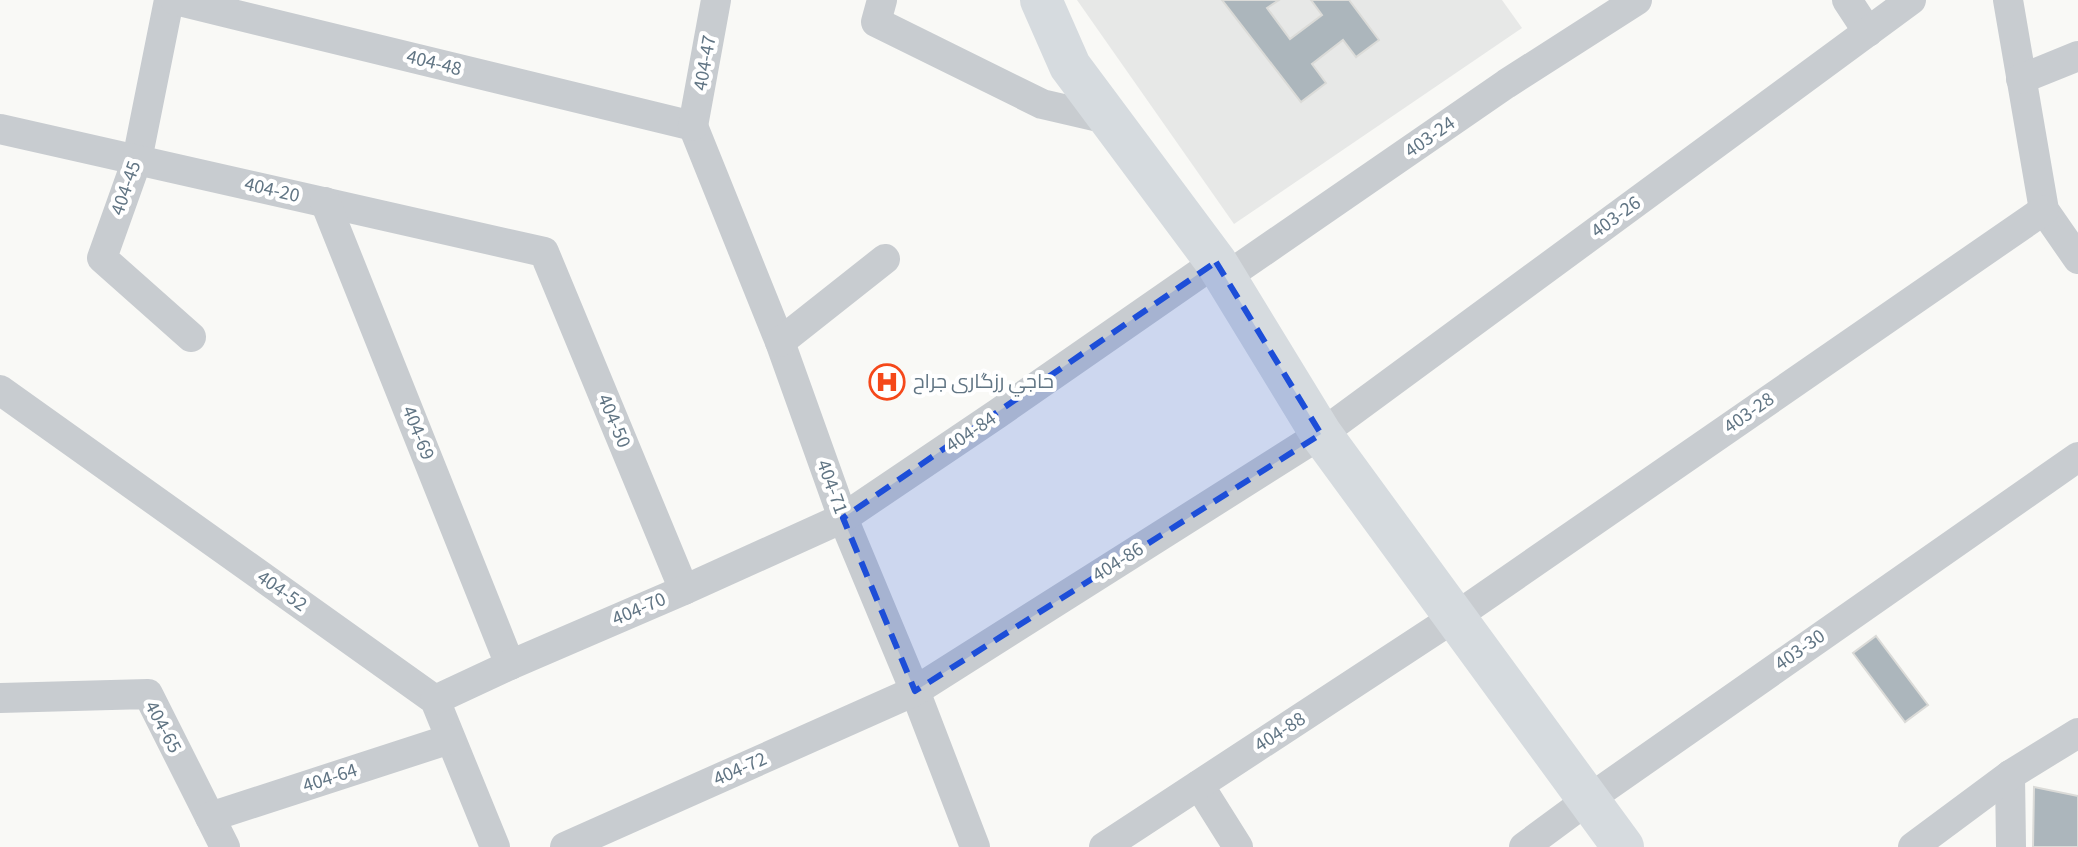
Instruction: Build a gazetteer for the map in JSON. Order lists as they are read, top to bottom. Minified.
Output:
{"streets":{"street":["404-48","404-47","403-24","404-45","404-20","403-26","403-28","404-50","404-84","404-69","404-71","404-86","404-52","404-70","403-30","404-65","404-88","404-72","404-64"]},"crossings":[["404-48","404-47"],["404-48","404-45"],["404-48","404-71"],["404-47","404-71"],["403-24","404-84"],["404-45","404-20"],["404-20","404-50"],["404-20","404-69"],["403-26","404-86"],["403-28","404-88"],["404-50","404-70"],["404-84","404-71"],["404-84","404-70"],["404-69","404-70"],["404-71","404-86"],["404-71","404-70"],["404-71","404-72"],["404-86","404-72"],["404-52","404-70"],["404-65","404-64"]],"places":{"hospital":["حاجي رزگارى جراح"]}}
